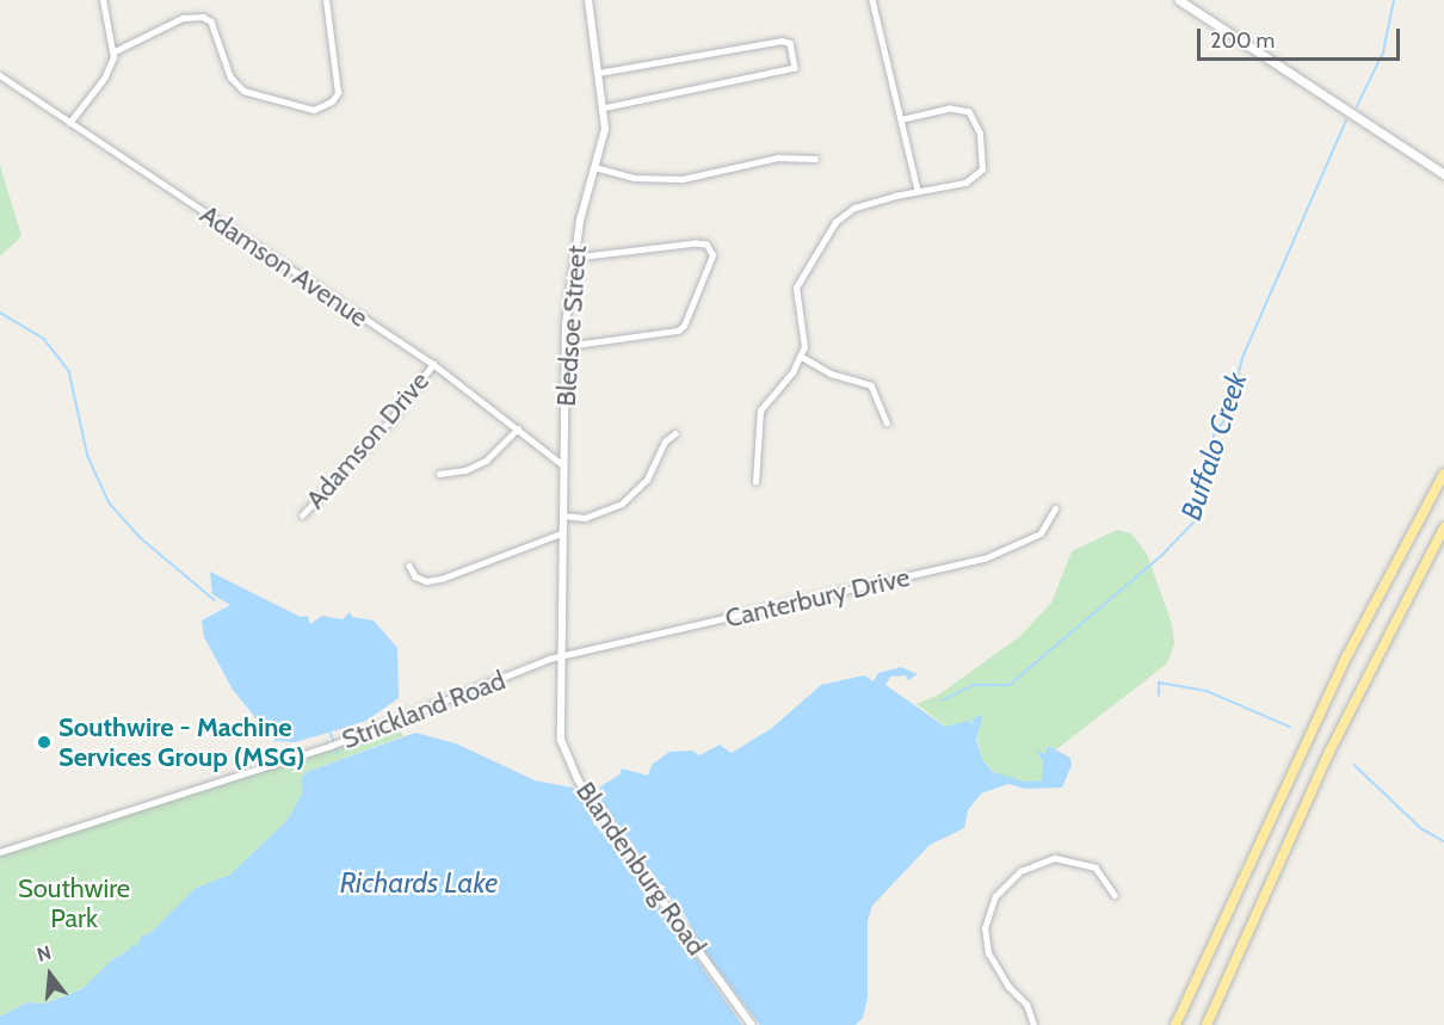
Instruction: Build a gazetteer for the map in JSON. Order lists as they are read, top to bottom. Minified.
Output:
{"streets":{"street":["Adamson Avenue","Bledsoe Street","Adamson Drive","Canterbury Drive","Strickland Road","Blandenburg Road"]},"crossings":[["Adamson Avenue","Bledsoe Street"],["Adamson Avenue","Adamson Drive"],["Bledsoe Street","Canterbury Drive"],["Bledsoe Street","Strickland Road"],["Bledsoe Street","Blandenburg Road"],["Canterbury Drive","Strickland Road"],["Canterbury Drive","Blandenburg Road"],["Strickland Road","Blandenburg Road"]],"water":["Buffalo Creek","Richards Lake"],"parks":["Southwire Park"],"places":["Southwire - Machine Services Group (MSG)"],"scale_bar":"200 m","north":"top"}
